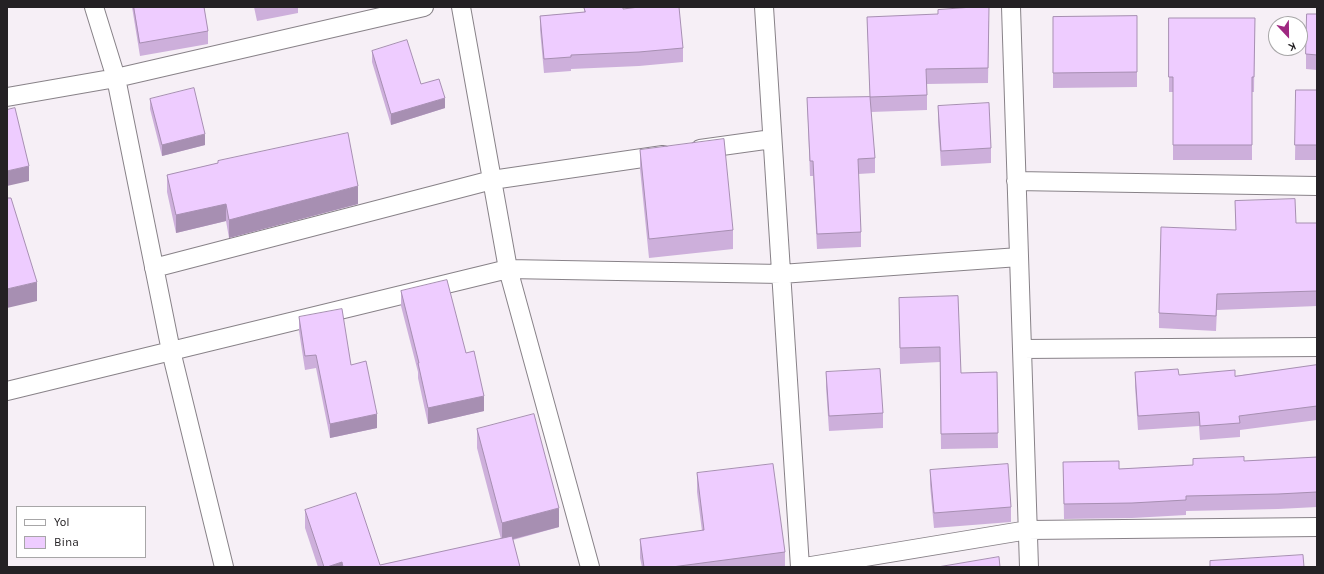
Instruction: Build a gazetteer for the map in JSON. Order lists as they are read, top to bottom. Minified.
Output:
{"legend":["Yol","Bina"],"north":"bottom"}
